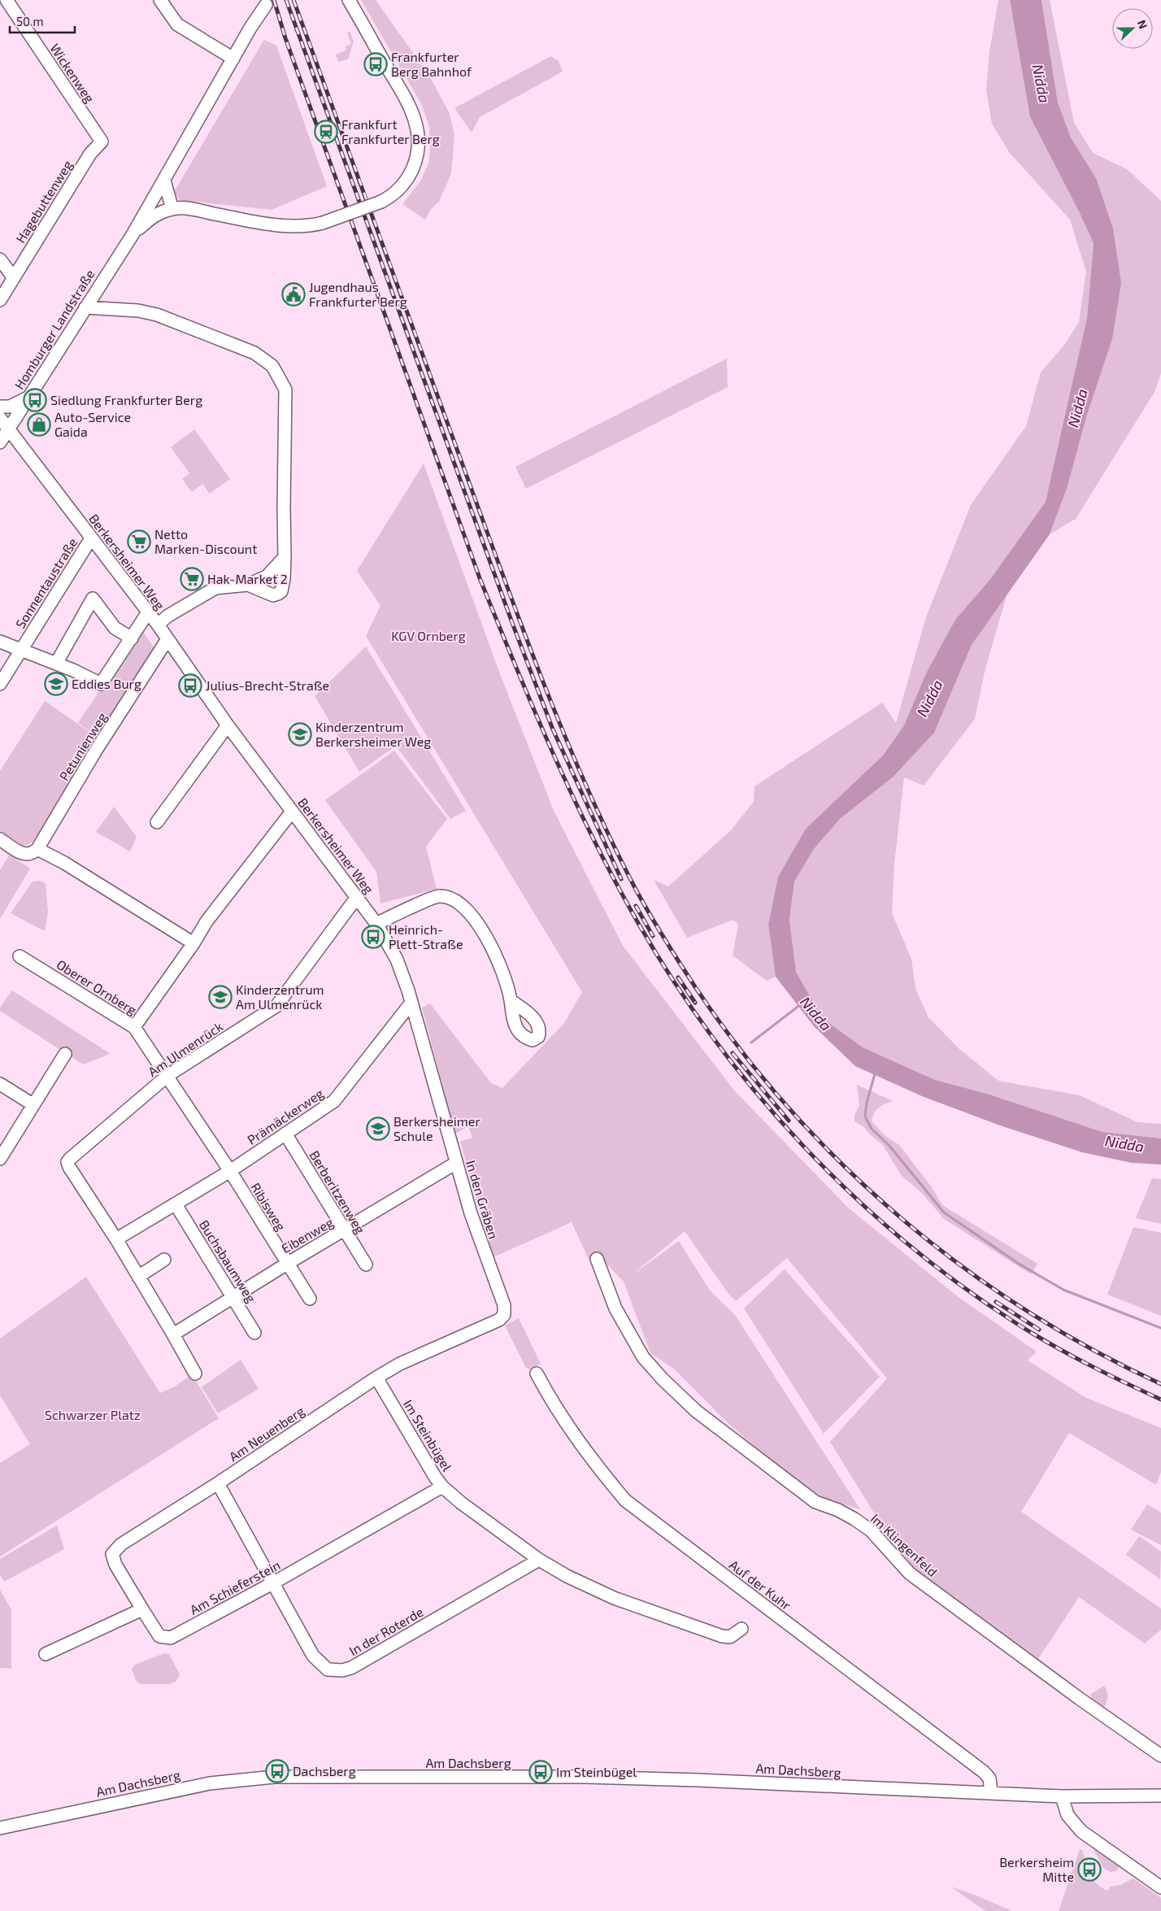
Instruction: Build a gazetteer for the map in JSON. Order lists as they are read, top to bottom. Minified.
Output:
{"streets":{"street":["Wickenweg","Hagebuttenweg","Homburger Landstraße","Berkersheimer Weg","Sonnentaustraße","Petunienweg","Oberer Ornberg","Am Ulmenrück","Prämäckerweg","Berberitzenweg","In den Gräben","Ribisweg","Eibenweg","Buchsbaumweg","Am Neuenberg","Im Steinbügel","Im Klingenfeld","Auf der Kuhr","Am Schieferstein","In der Roterde","Am Dachsberg"]},"crossings":[["Wickenweg","Hagebuttenweg"],["Homburger Landstraße","Berkersheimer Weg"],["Berkersheimer Weg","Sonnentaustraße"],["Berkersheimer Weg","Petunienweg"],["Berkersheimer Weg","Oberer Ornberg"],["Berkersheimer Weg","Am Ulmenrück"],["Berkersheimer Weg","In den Gräben"],["Am Ulmenrück","Prämäckerweg"],["Prämäckerweg","Berberitzenweg"],["Prämäckerweg","In den Gräben"],["Prämäckerweg","Ribisweg"],["Prämäckerweg","Buchsbaumweg"],["Berberitzenweg","Eibenweg"],["In den Gräben","Eibenweg"],["In den Gräben","Am Neuenberg"],["Ribisweg","Eibenweg"],["Eibenweg","Buchsbaumweg"],["Am Neuenberg","Im Steinbügel"],["Am Neuenberg","Am Schieferstein"],["Am Neuenberg","In der Roterde"],["Im Steinbügel","Am Schieferstein"],["Im Steinbügel","In der Roterde"],["Auf der Kuhr","Am Dachsberg"],["Am Schieferstein","In der Roterde"]],"water":["Nidda"],"parks":["KGV Ornberg","Schwarzer Platz"],"places":{"bus stop":["Frankfurter Berg Bahnhof","Siedlung Frankfurter Berg","Julius-Brecht-Straße","Heinrich- Plett-Straße","Dachsberg","Im Steinbügel","Berkersheim Mitte"],"station":["Frankfurt Frankfurter Berg"],"public building":["Jugendhaus Frankfurter Berg"],"shop":["Auto-Service Gaida"],"supermarket":["Netto Marken-Discount","Hak-Market 2"],"school or university":["Eddies Burg","Kinderzentrum Berkersheimer Weg","Kinderzentrum Am Ulmenrück","Berkersheimer Schule"]},"scale_bar":"50 m","north":"right"}
